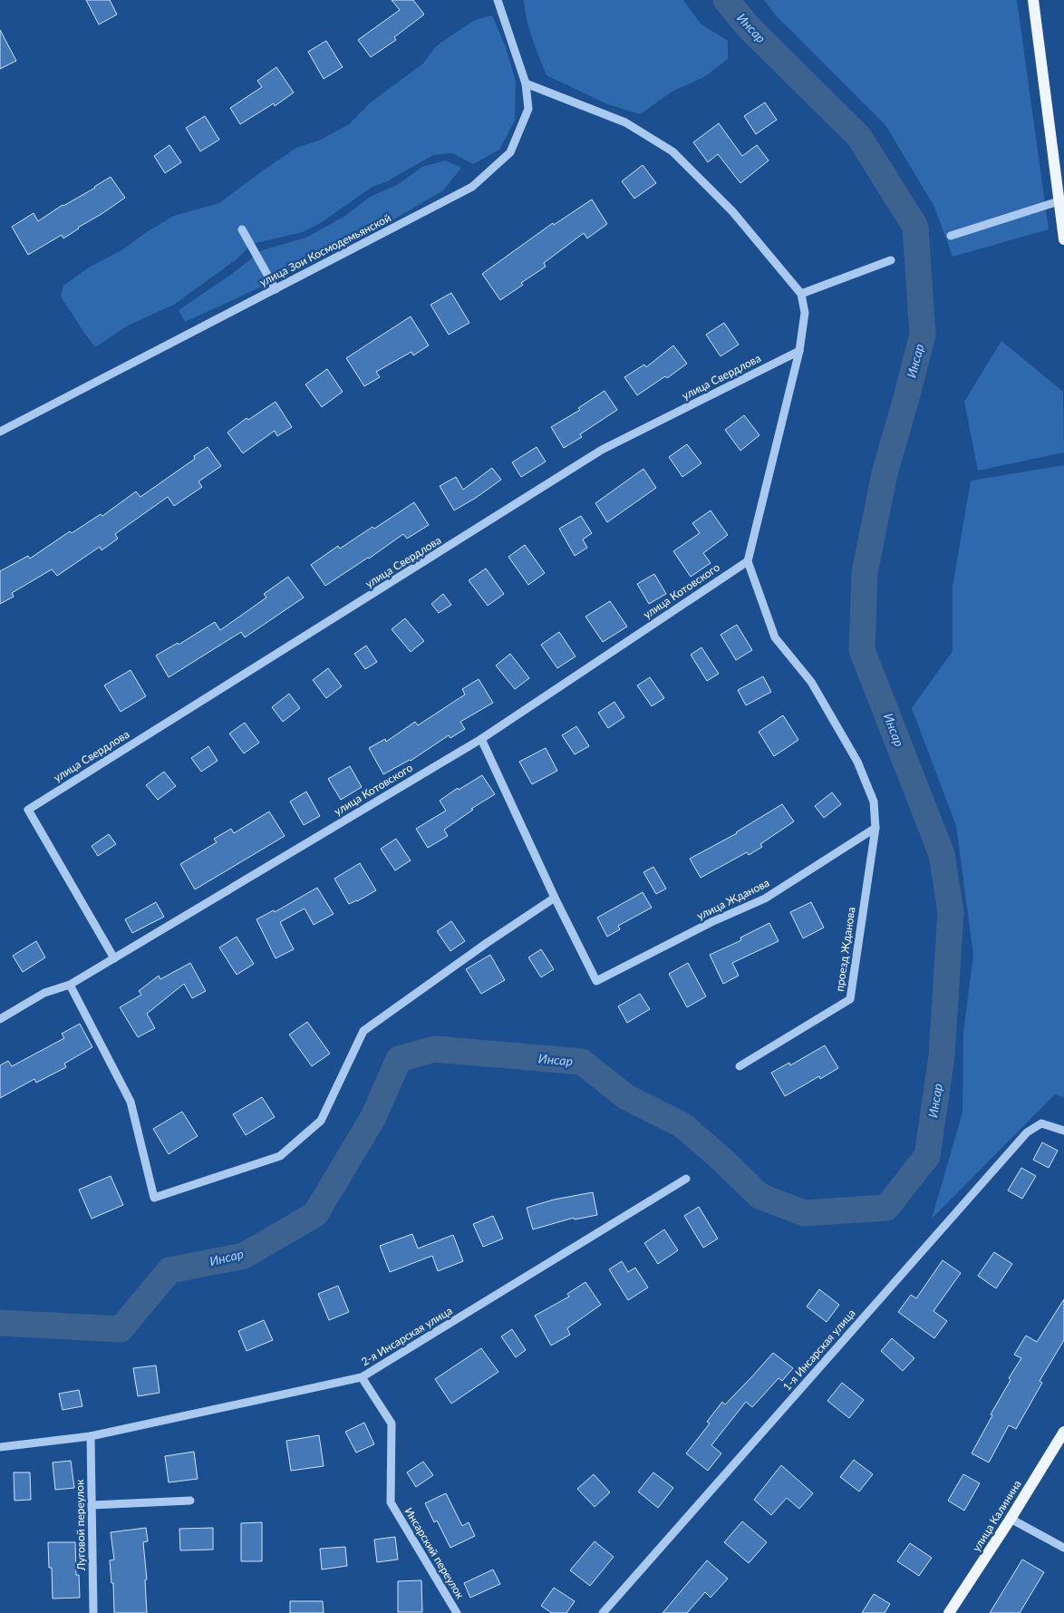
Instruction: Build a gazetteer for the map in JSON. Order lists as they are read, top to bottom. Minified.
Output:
{"streets":{"main road":["улица Калинина"],"street":["улица Зои Космодемьянской","улица Свердлова","улица Котовского","улица Жданова","проезд Жданова","2-я Инсарская улица","1-я Инсарская улица","Луговой переулок","Инсарский переулок"]},"crossings":[["улица Свердлова","улица Котовского"],["улица Жданова","проезд Жданова"],["2-я Инсарская улица","Луговой переулок"],["2-я Инсарская улица","Инсарский переулок"]],"water":["Инсар"]}
